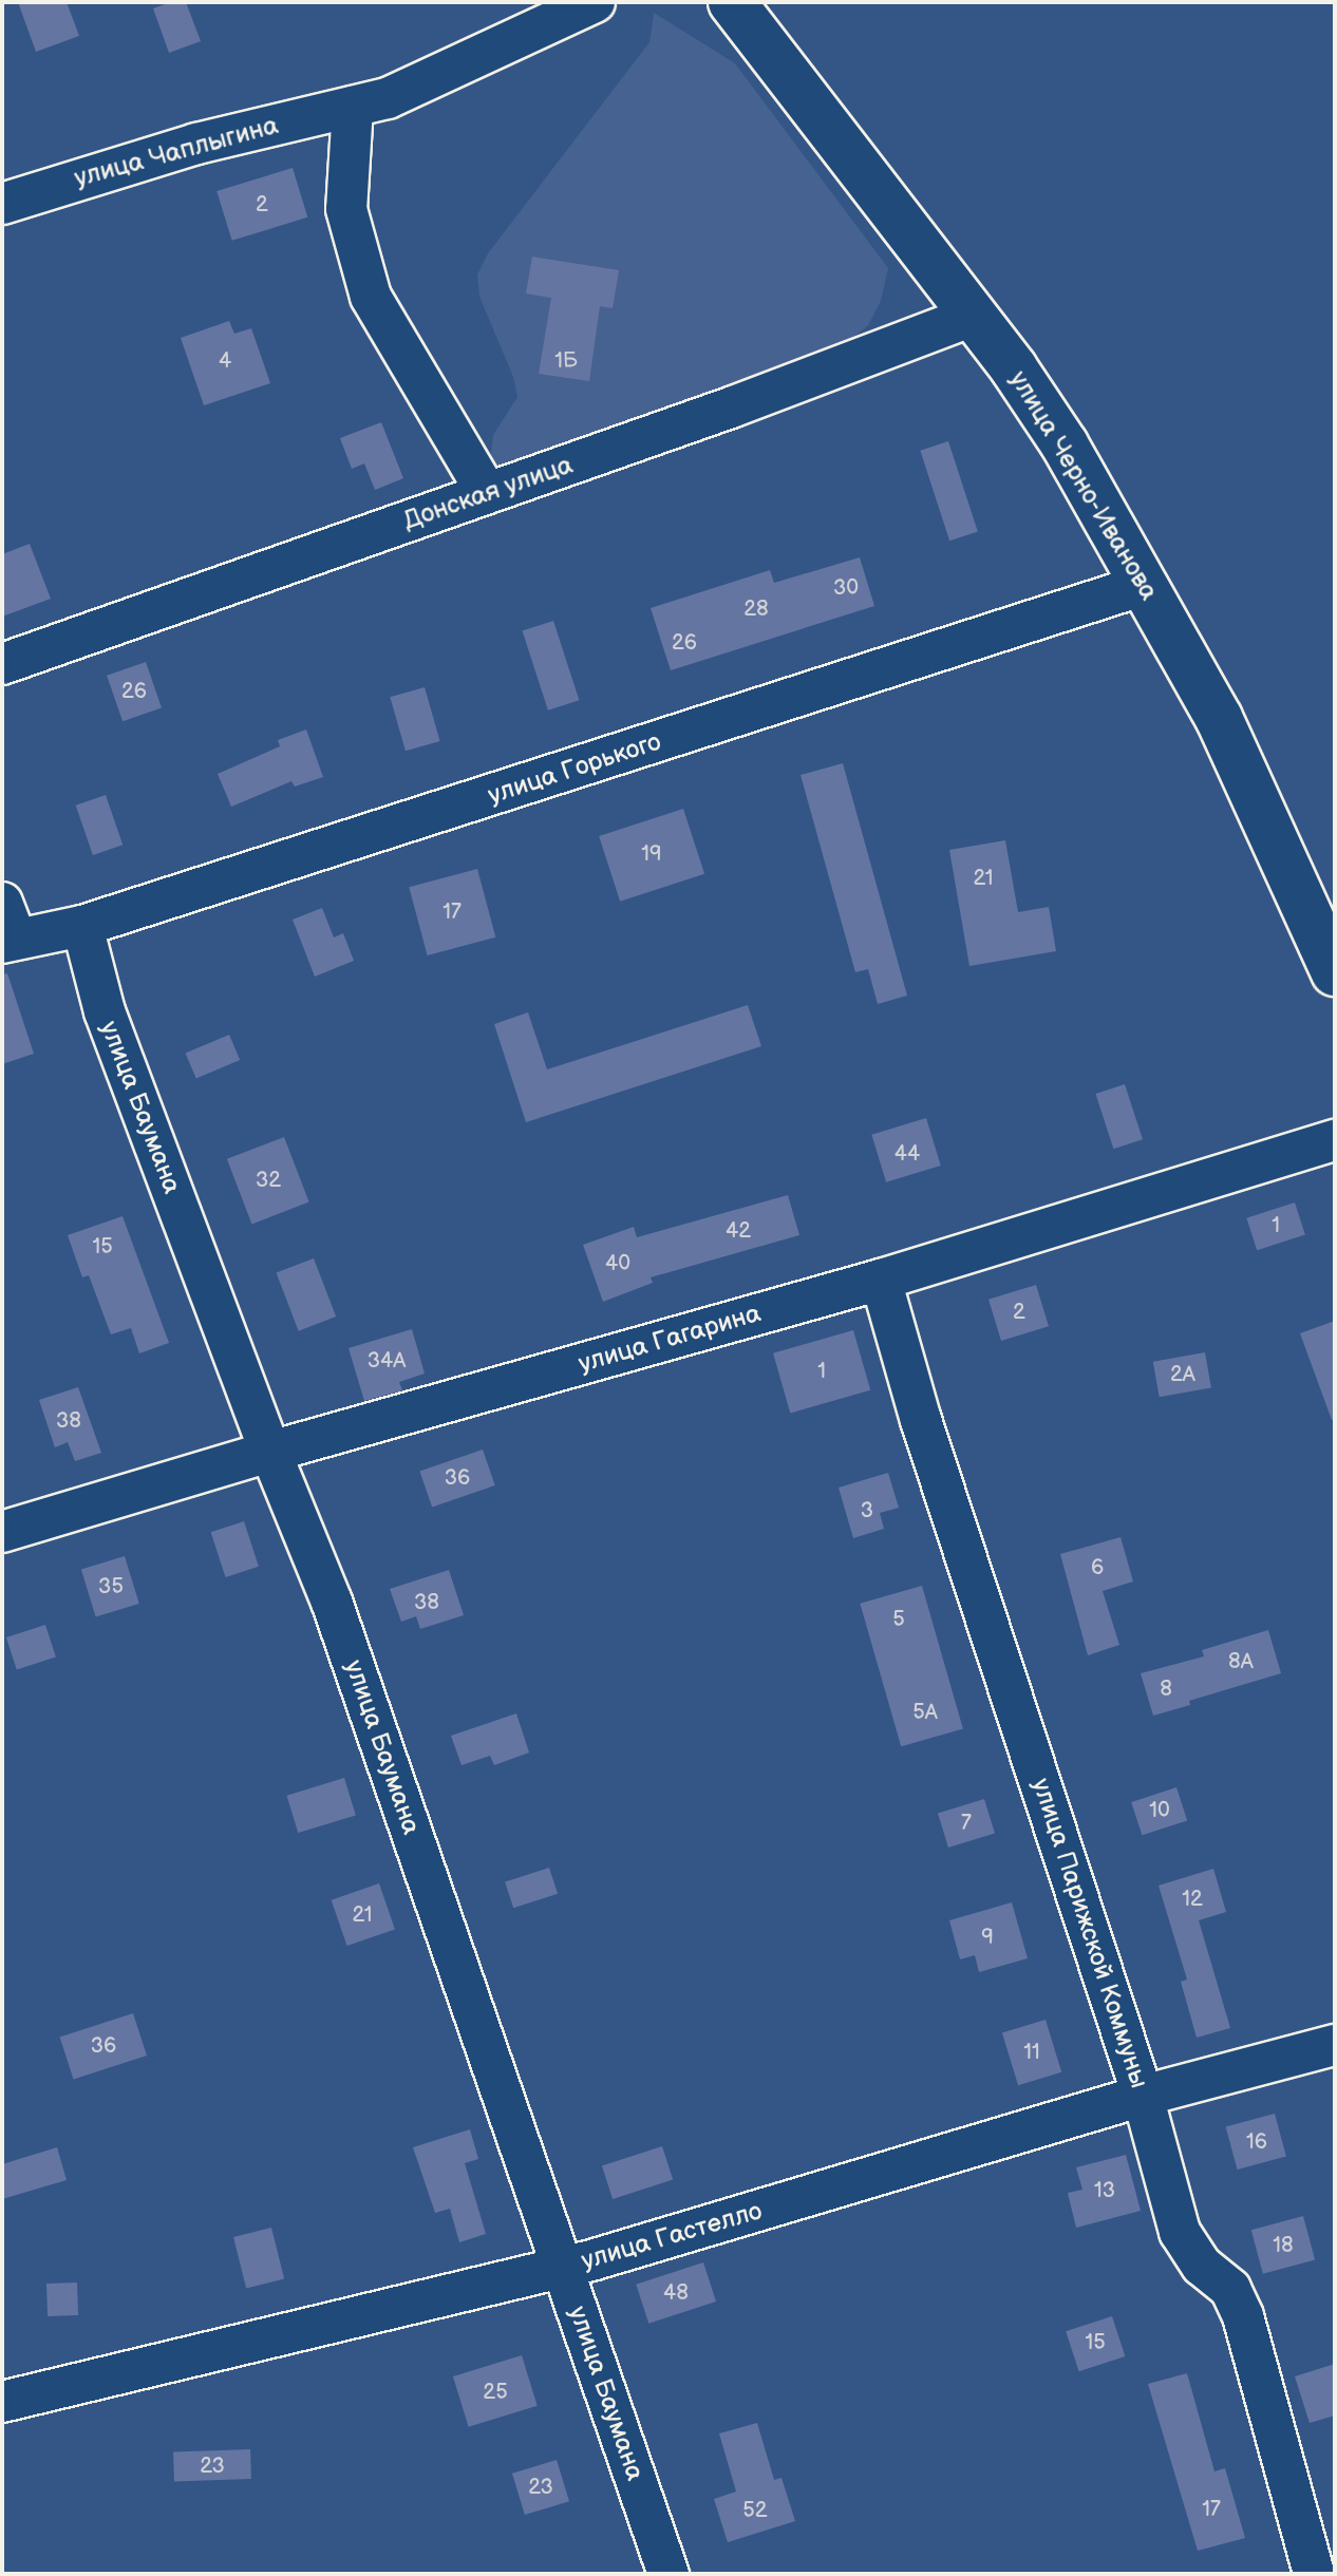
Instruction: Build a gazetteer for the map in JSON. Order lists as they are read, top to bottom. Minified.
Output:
{"streets":{"main road":["улица Черно-Иванова"],"street":["улица Чаплыгина","Донская улица","улица Горького","улица Баумана","улица Гагарина","улица Парижской Коммуны","улица Гастелло"]},"crossings":[["улица Черно-Иванова","Донская улица"],["улица Черно-Иванова","улица Горького"],["улица Горького","улица Баумана"],["улица Баумана","улица Гагарина"],["улица Баумана","улица Гастелло"],["улица Гагарина","улица Парижской Коммуны"],["улица Парижской Коммуны","улица Гастелло"]],"house_numbers":["2","4","1Б","30","28","26","26","19","21","17","44","32","1","42","15","40","2","34А","1","2А","38","36","3","6","35","38","5","8А","8","5А","10","7","12","21","9","36","11","16","13","18","48","15","25","23","23","17","52"]}
